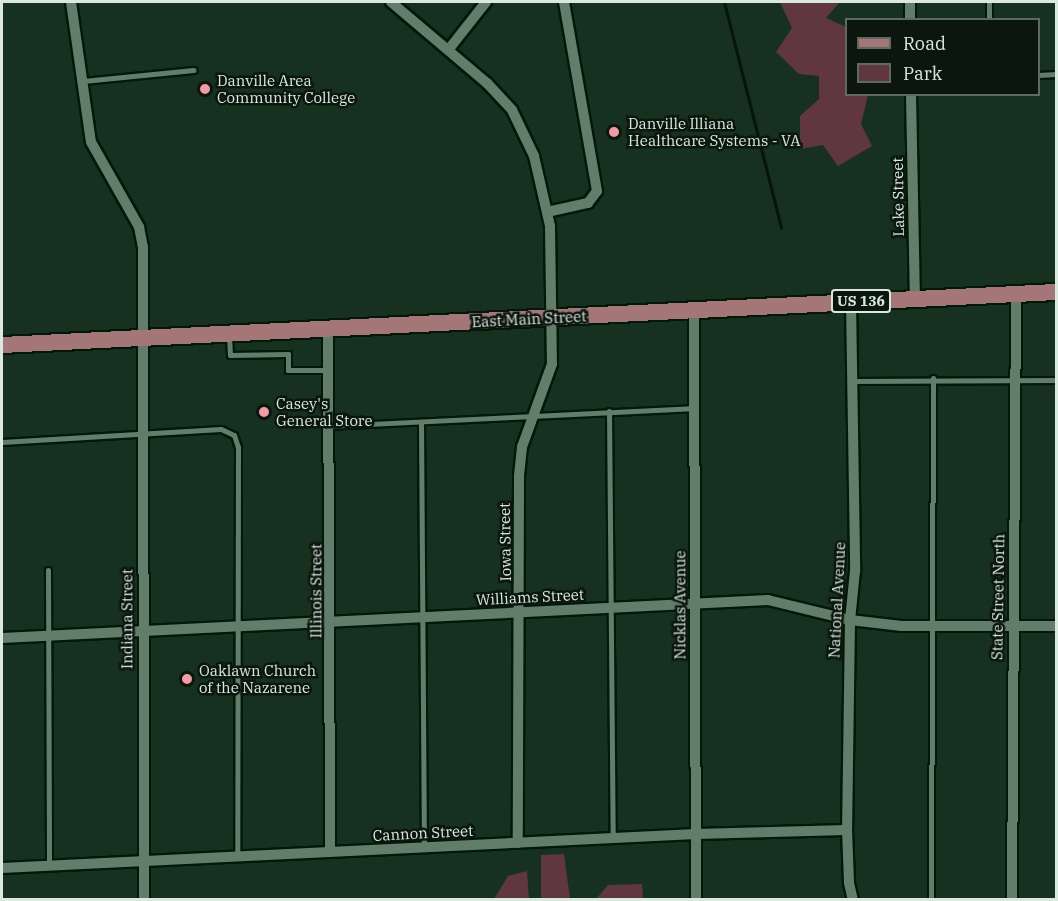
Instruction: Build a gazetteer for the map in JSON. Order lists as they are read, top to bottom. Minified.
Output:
{"streets":{"main road":["US 136","East Main Street"],"street":["Lake Street","Iowa Street","Illinois Street","Williams Street","State Street North","National Avenue","Nicklas Avenue","Indiana Street","Cannon Street"]},"crossings":[["Lake Street","East Main Street"],["East Main Street","Iowa Street"],["East Main Street","Illinois Street"],["East Main Street","State Street North"],["East Main Street","National Avenue"],["East Main Street","Nicklas Avenue"],["East Main Street","Indiana Street"],["Iowa Street","Williams Street"],["Iowa Street","Cannon Street"],["Illinois Street","Williams Street"],["Illinois Street","Cannon Street"],["Williams Street","State Street North"],["Williams Street","National Avenue"],["Williams Street","Nicklas Avenue"],["Williams Street","Indiana Street"],["National Avenue","Cannon Street"],["Nicklas Avenue","Cannon Street"],["Indiana Street","Cannon Street"]],"places":["Danville Area Community College","Danville Illiana Healthcare Systems - VA","Casey's General Store","Oaklawn Church of the Nazarene"],"legend":["Road","Park"]}
